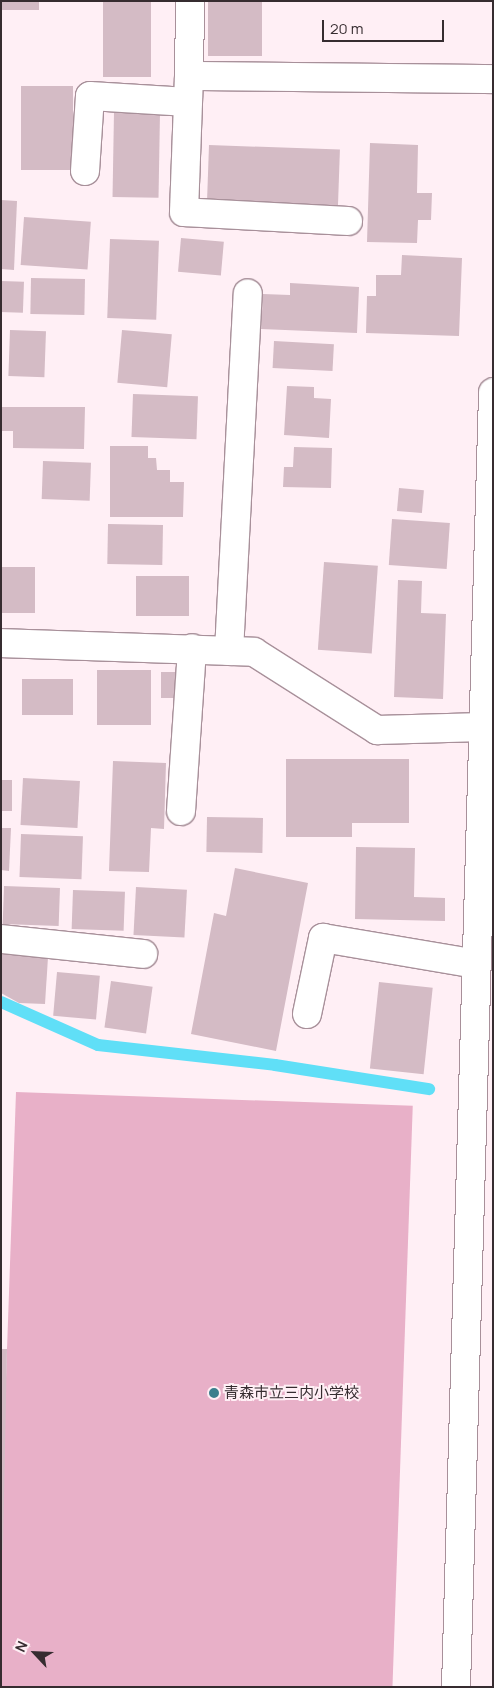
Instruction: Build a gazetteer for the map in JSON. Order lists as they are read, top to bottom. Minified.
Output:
{"places":["青森市立三内小学校"],"scale_bar":"20 m","north":"top left"}
